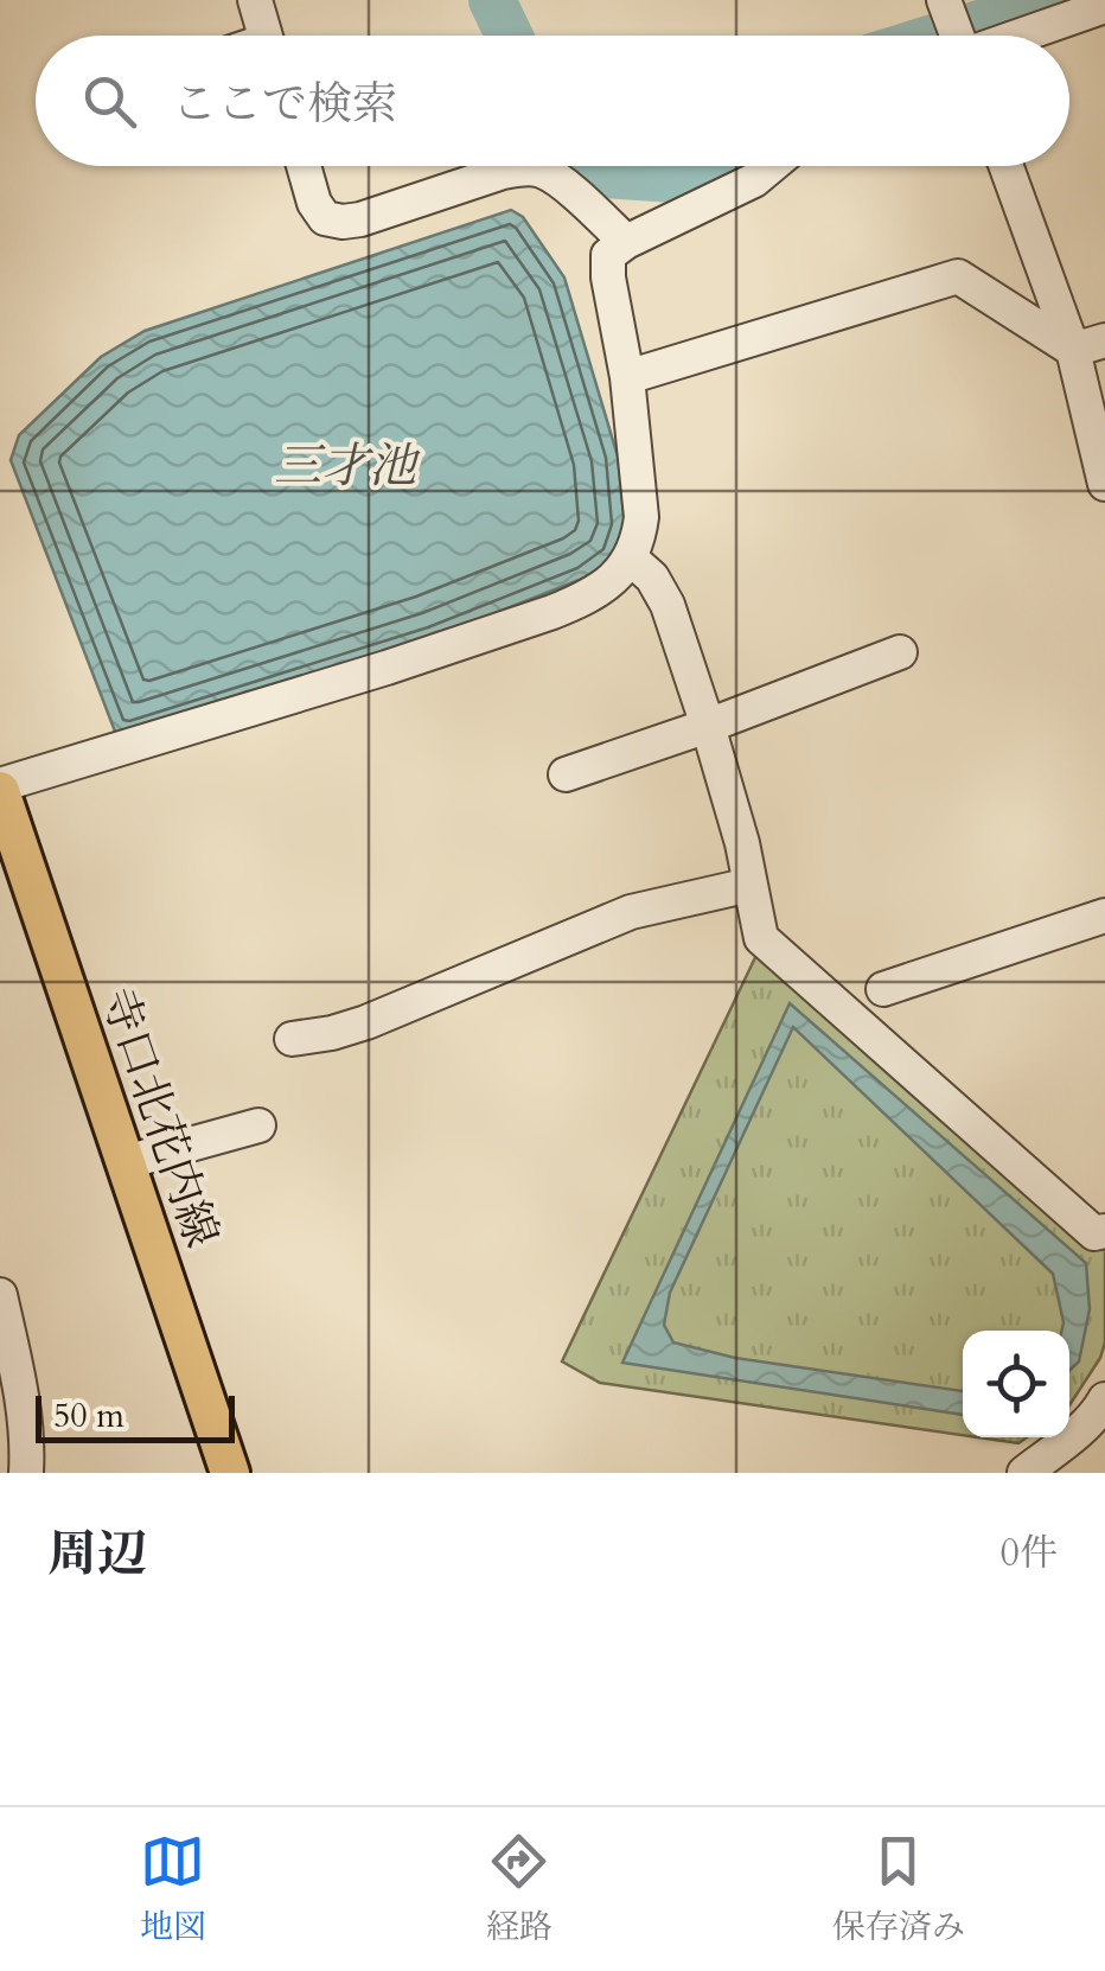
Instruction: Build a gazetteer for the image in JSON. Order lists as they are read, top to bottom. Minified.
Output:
{"streets":{"main road":["寺口北花内線"]},"water":["三才池"],"scale_bar":"50 m","page":{"search":"ここで検索","scale":"50 m","heading":["周辺","0件"],"nav":["地図","経路","保存済み"]}}
